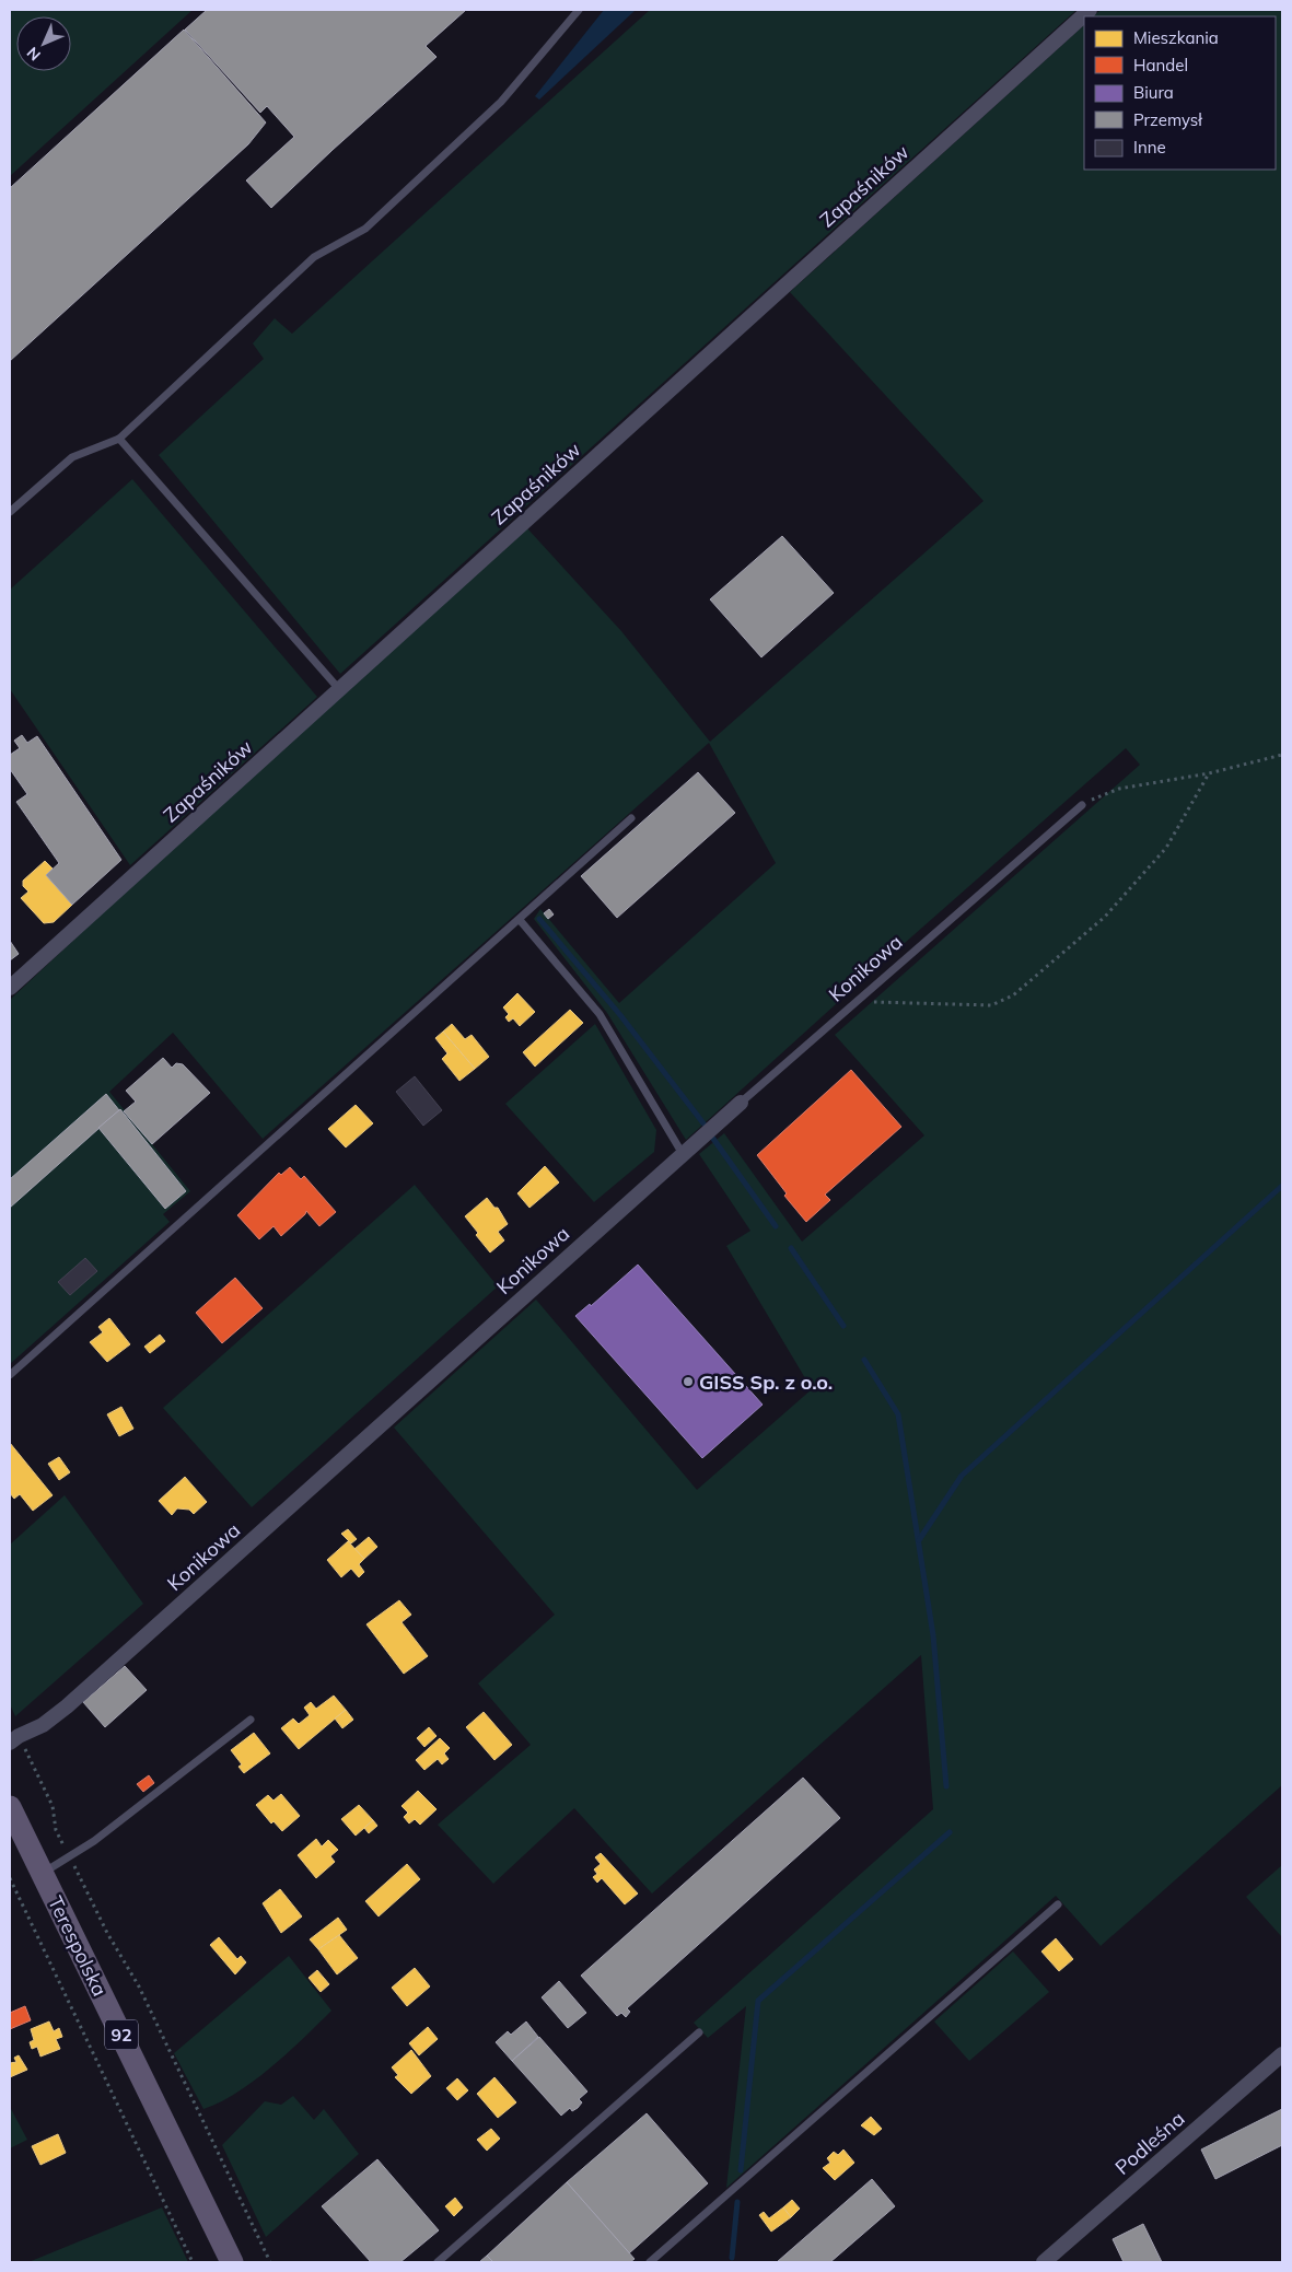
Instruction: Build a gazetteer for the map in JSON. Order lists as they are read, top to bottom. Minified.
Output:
{"streets":{"main road":["Terespolska","92"],"street":["Zapaśników","Konikowa","Podleśna"]},"places":["GISS Sp. z o.o."],"legend":["Mieszkania","Handel","Biura","Przemysł","Inne"],"north":"bottom left"}
